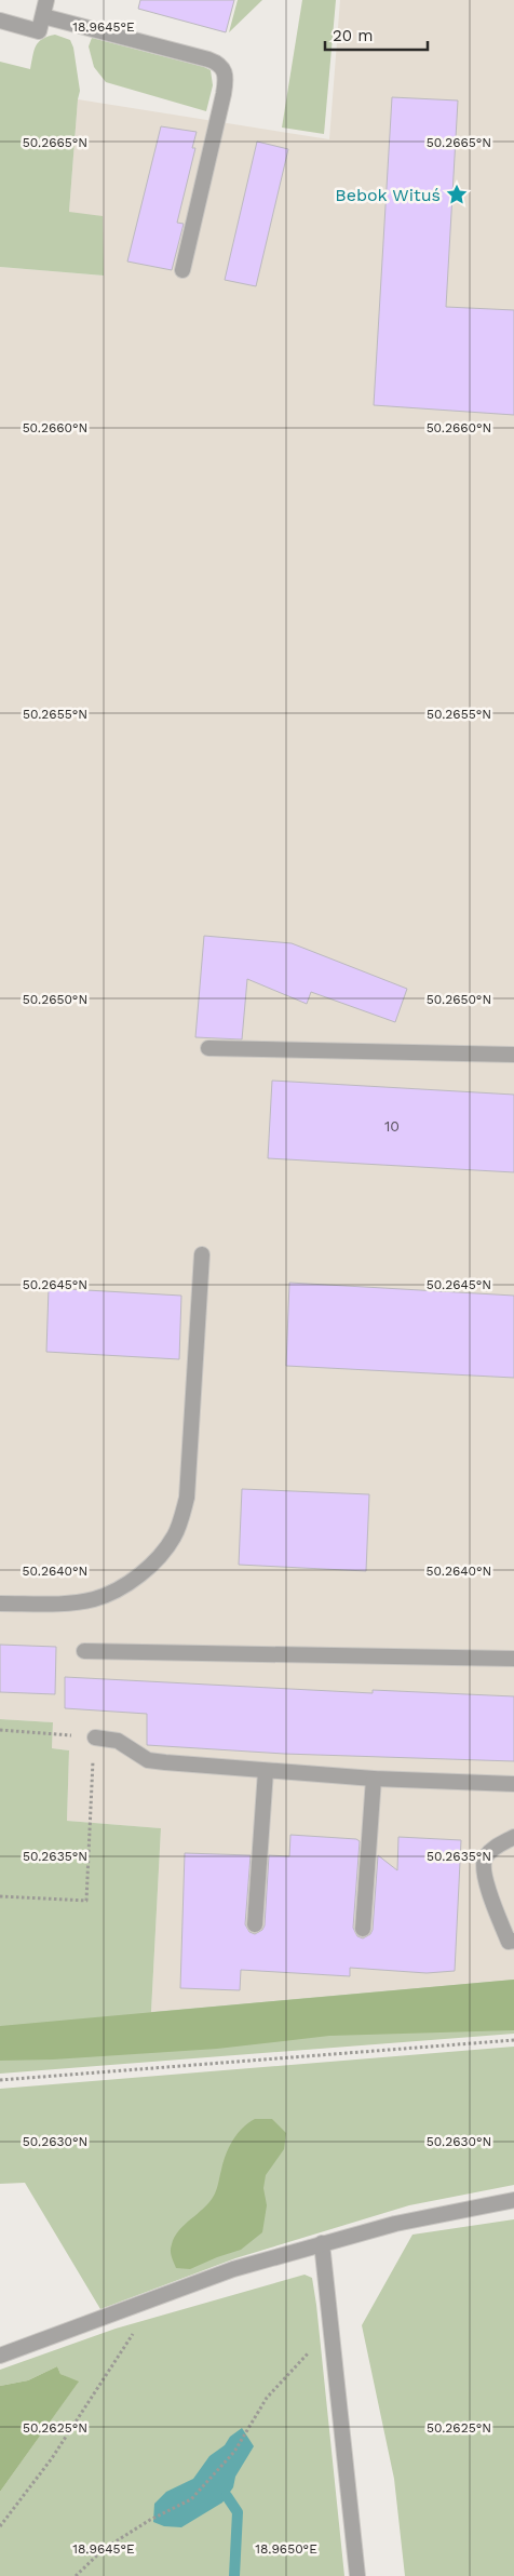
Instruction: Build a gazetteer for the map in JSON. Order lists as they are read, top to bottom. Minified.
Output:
{"places":{"place":["Bebok Wituś"]},"house_numbers":["10"],"scale_bar":"20 m","coordinates":["18.9645°E","50.2665°N","50.2660°N","50.2655°N","50.2650°N","50.2645°N","50.2640°N","50.2635°N","50.2630°N","50.2625°N","18.9650°E"]}
